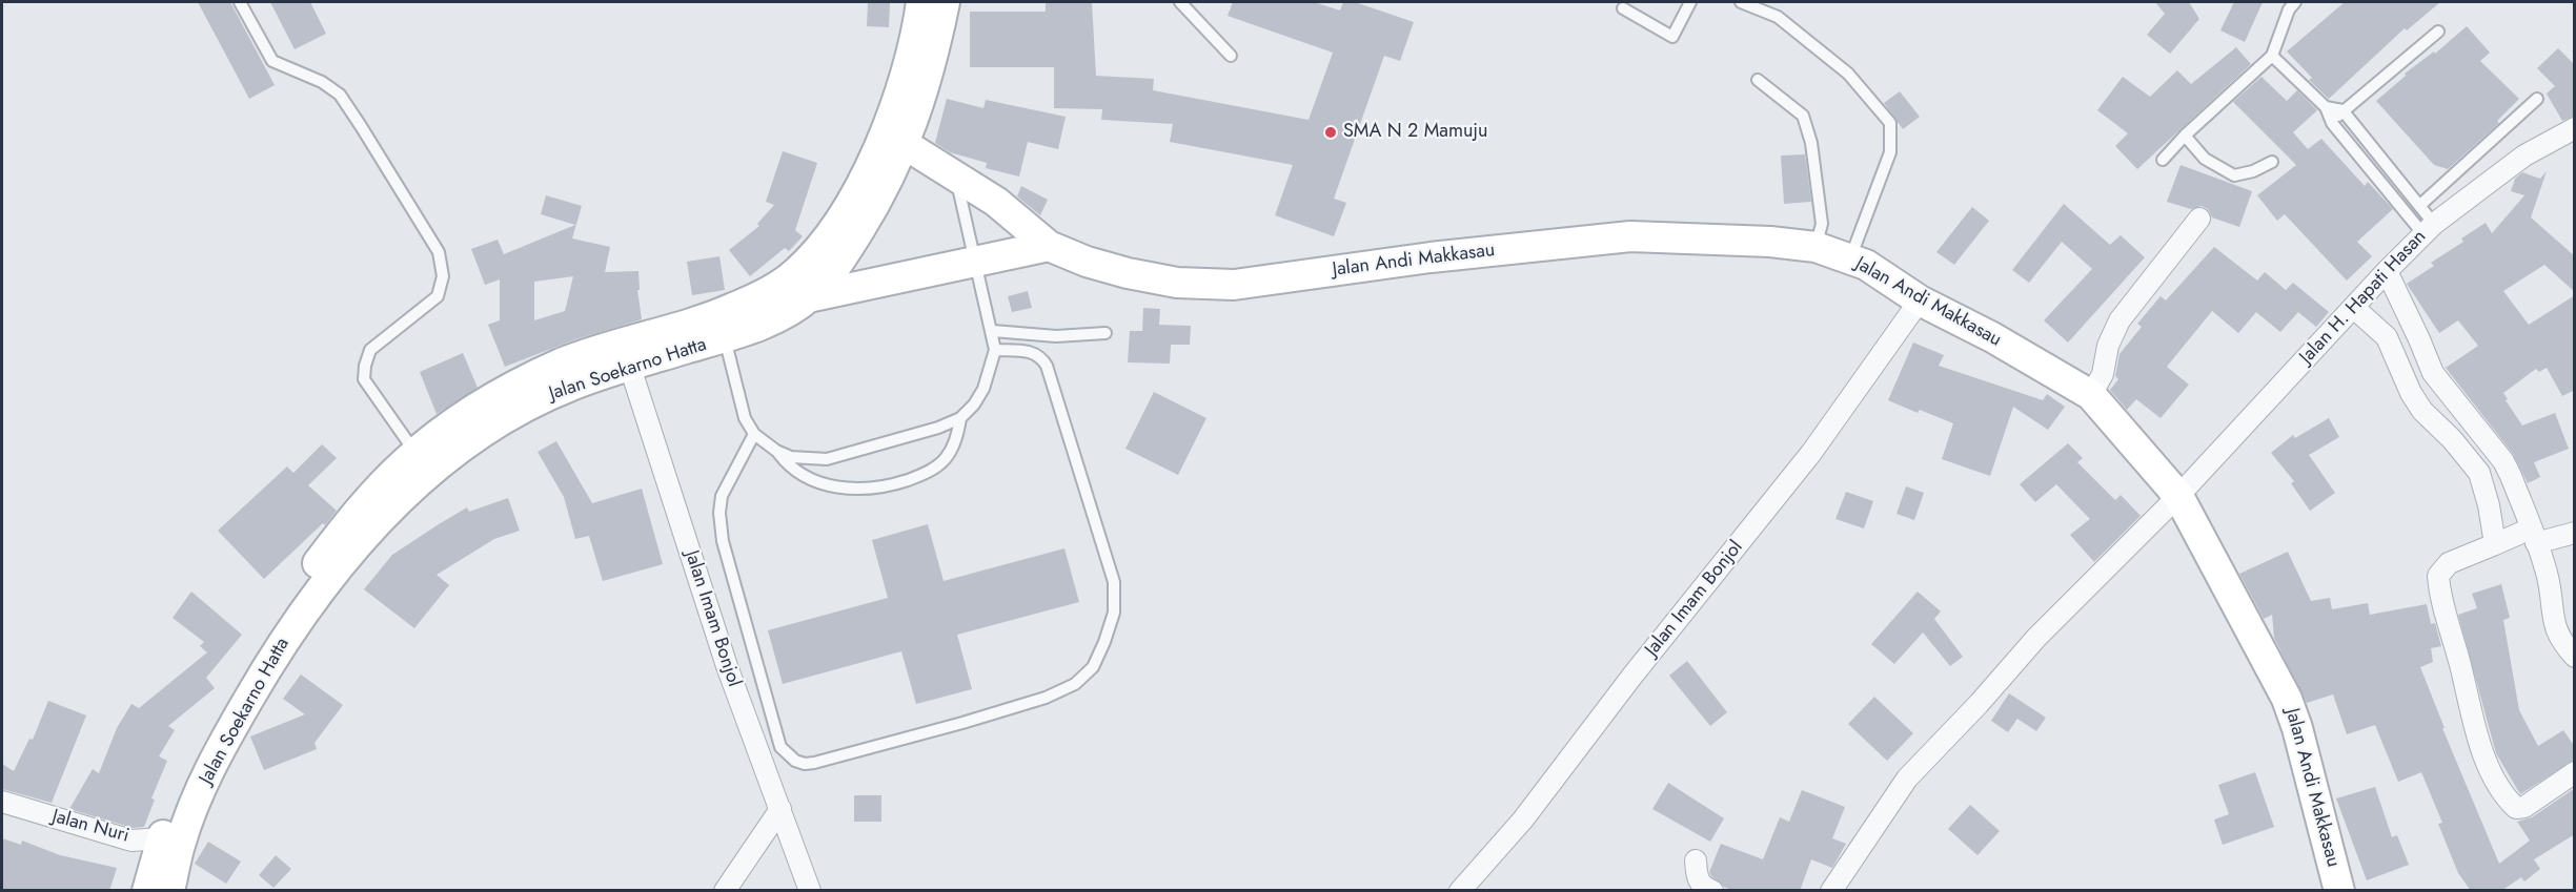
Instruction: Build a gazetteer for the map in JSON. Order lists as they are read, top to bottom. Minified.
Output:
{"streets":{"main road":["Jalan Andi Makkasau","Jalan Soekarno Hatta"],"street":["Jalan H. Hapati Hasan","Jalan Imam Bonjol","Jalan Nuri"]},"crossings":[["Jalan Andi Makkasau","Jalan H. Hapati Hasan"],["Jalan Andi Makkasau","Jalan Soekarno Hatta"],["Jalan Andi Makkasau","Jalan Imam Bonjol"],["Jalan Soekarno Hatta","Jalan Imam Bonjol"],["Jalan Soekarno Hatta","Jalan Nuri"]],"places":["SMA N 2 Mamuju"]}
